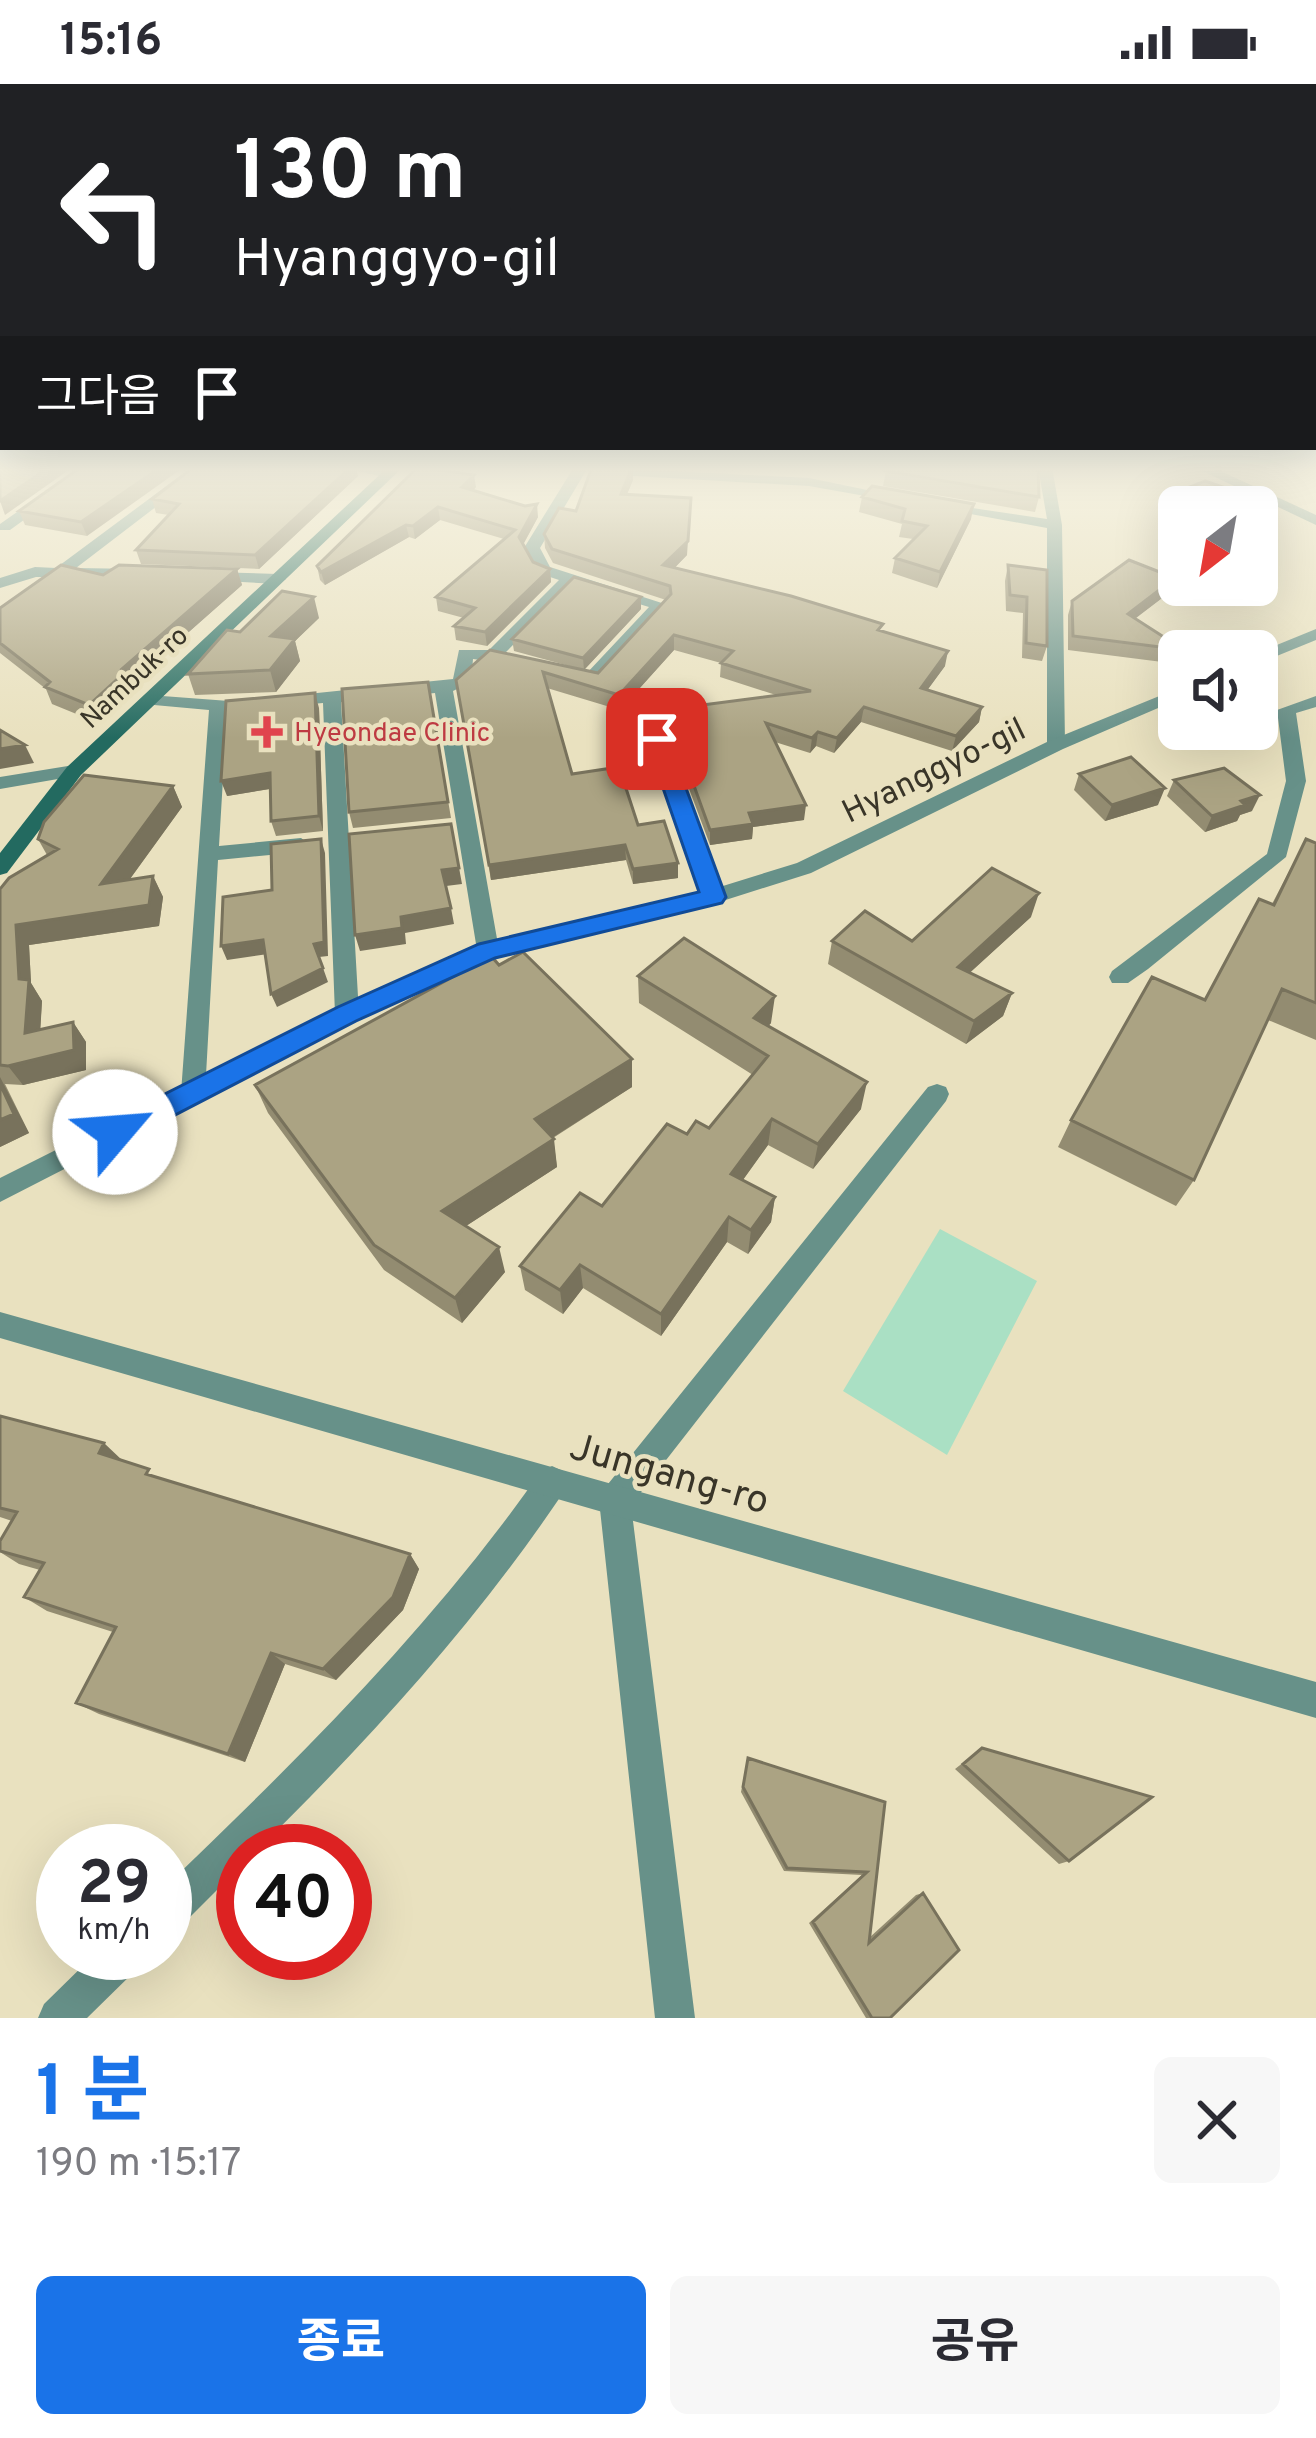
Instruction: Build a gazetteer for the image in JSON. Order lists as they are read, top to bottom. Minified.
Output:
{"streets":{"main road":["Nambuk-ro"],"street":["Hyanggyo-gil","Jungang-ro"]},"places":{"health":["Hyeondae Clinic"]},"north":"bottom left","page":{"status":"15:16","turn":["130 m","Hyanggyo-gil"],"then":"그다음","speed":"29 km/h","limit":"40","heading":["1 분","190 m · 15:17"],"buttons":["종료","공유"]}}
